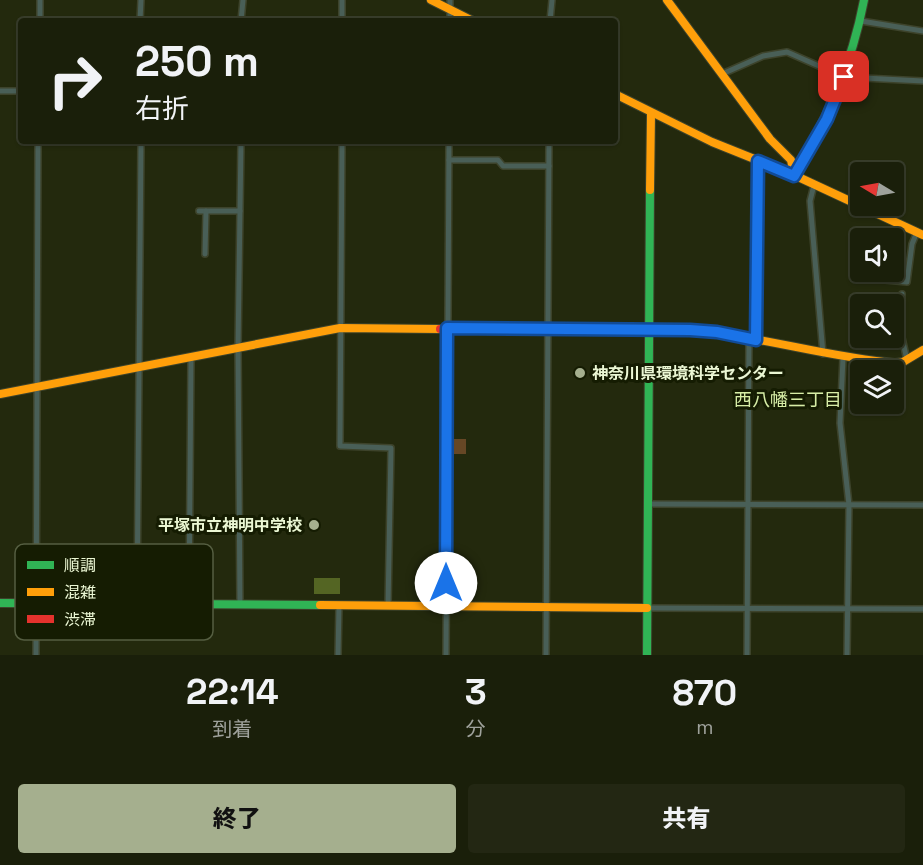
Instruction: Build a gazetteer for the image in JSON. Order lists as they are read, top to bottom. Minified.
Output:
{"districts":["西八幡三丁目"],"places":["神奈川県環境科学センター","平塚市立神明中学校"],"legend":["順調","混雑","渋滞"],"north":"left","page":{"turn":["250 m","右折"],"eta":["22:14","到着","3","分","870","m"],"buttons":["終了","共有"]}}
